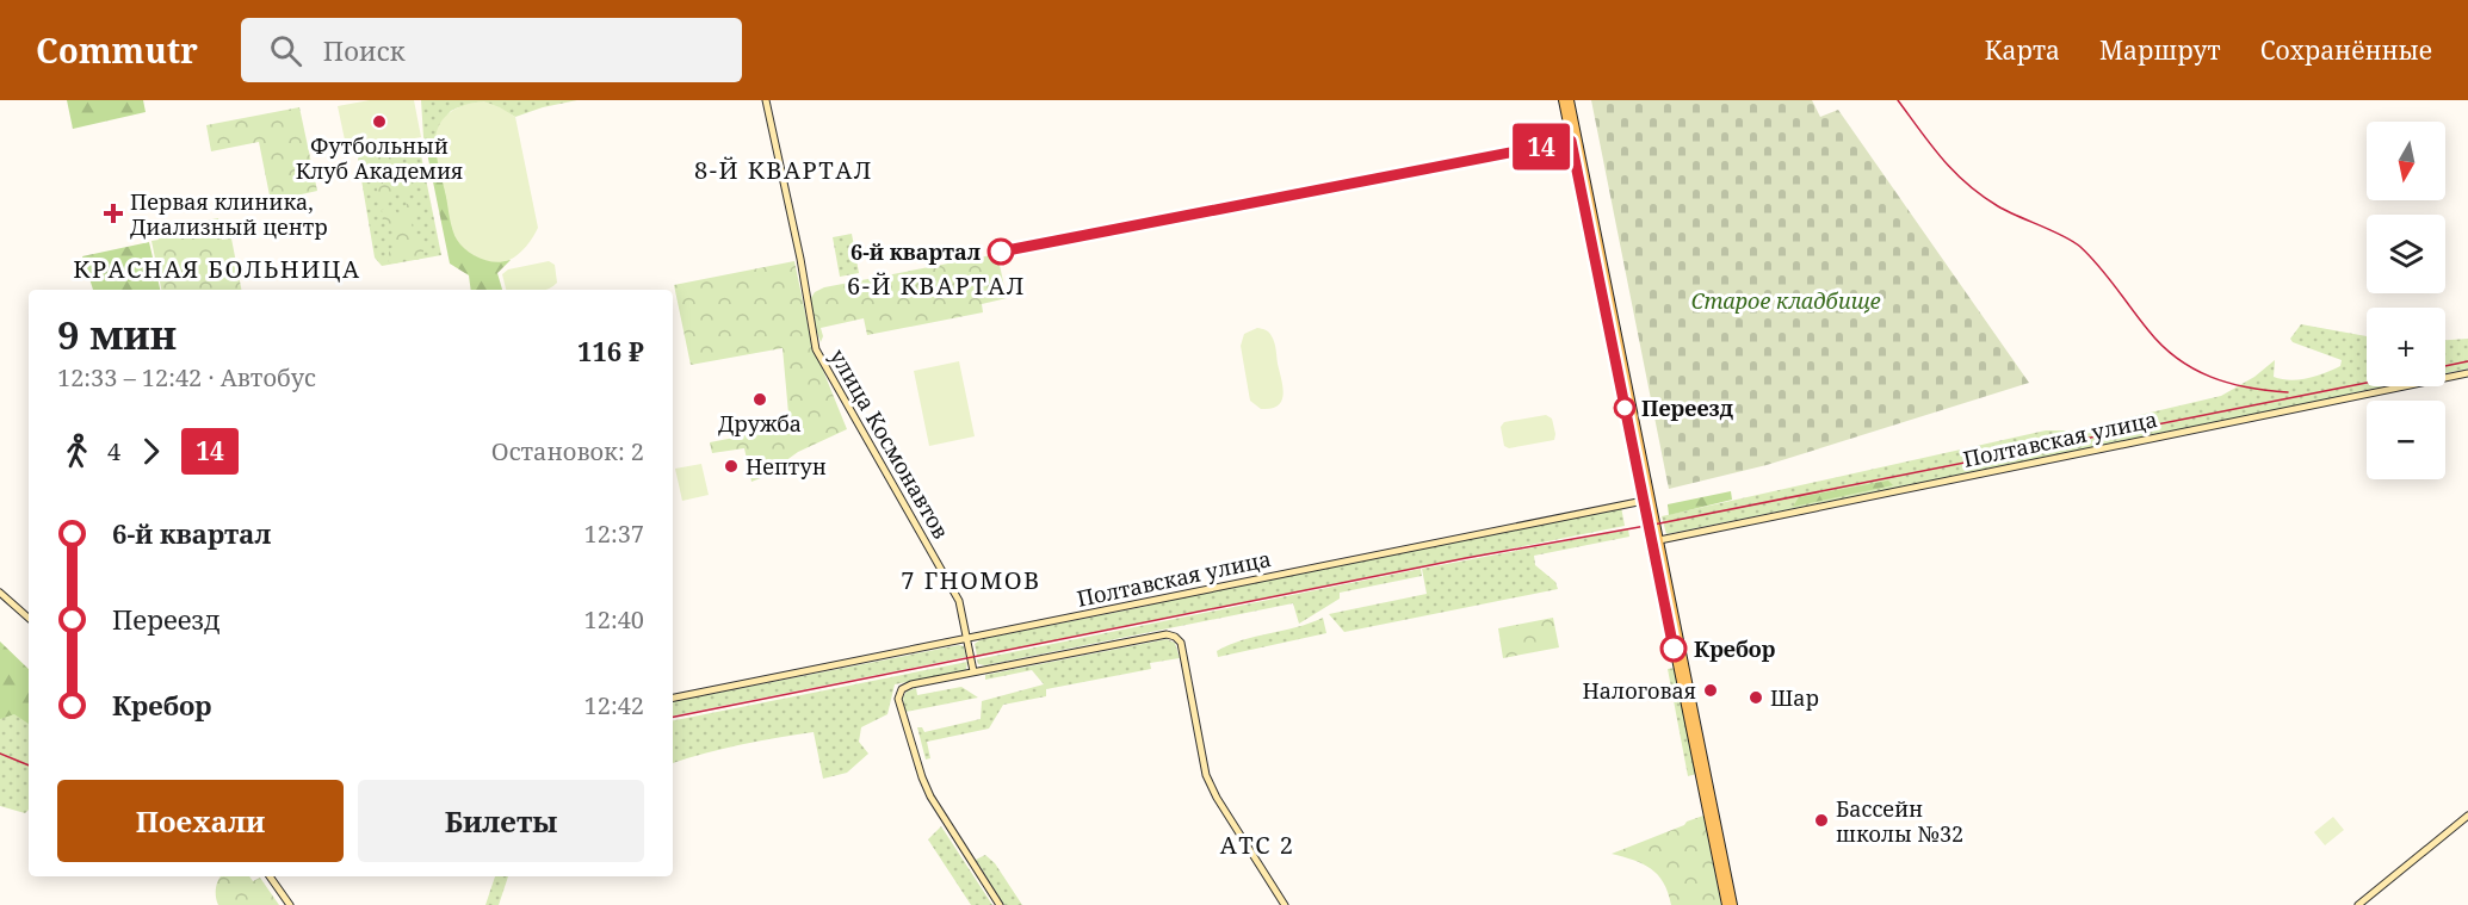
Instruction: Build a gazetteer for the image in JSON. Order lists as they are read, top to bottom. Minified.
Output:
{"streets":{"street":["Полтавская улица","улица Космонавтов"]},"crossings":[["Полтавская улица","улица Космонавтов"]],"districts":["8-Й КВАРТАЛ","КРАСНАЯ БОЛЬНИЦА","6-Й КВАРТАЛ","7 ГНОМОВ","АТС 2"],"parks":["Старое кладбище"],"places":{"other":["Футбольный Клуб Академия","6-й квартал","Дружба","Переезд","Нептун","Кребор","Налоговая","Шар","Бассейн школы №32"],"health":["Первая клиника, Диализный центр"]},"lines":["bus line 14"],"north":"bottom","page":{"header":"Commutr","search":"Поиск","nav":["Карта","Маршрут","Сохранённые"],"on_map":"14","map_buttons":["+","−"],"heading":["9 мин","12:33 – 12:42 · Автобус","116 ₽"],"legs":["4","14","Остановок: 2"],"list":[{"name":"6-й квартал","value":"12:37"},{"name":"Переезд","value":"12:40"},{"name":"Кребор","value":"12:42"}],"buttons":["Поехали","Билеты"]}}
